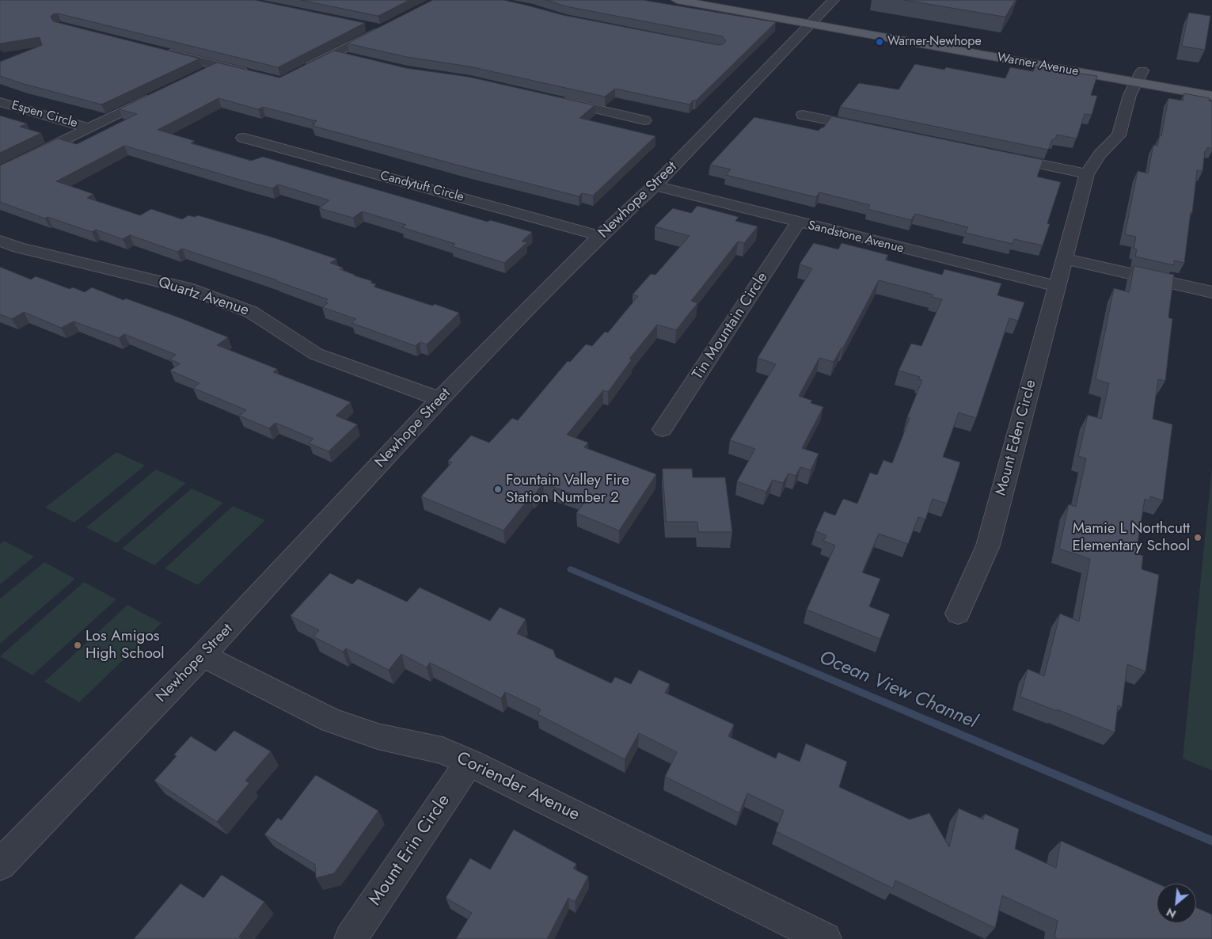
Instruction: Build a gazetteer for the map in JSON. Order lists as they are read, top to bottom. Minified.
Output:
{"streets":{"main road":["Warner Avenue"],"street":["Espen Circle","Candytuft Circle","Newhope Street","Sandstone Avenue","Quartz Avenue","Tin Mountain Circle","Mount Eden Circle","Coriender Avenue","Mount Erin Circle"]},"crossings":[["Warner Avenue","Newhope Street"],["Warner Avenue","Mount Eden Circle"],["Candytuft Circle","Newhope Street"],["Newhope Street","Sandstone Avenue"],["Newhope Street","Quartz Avenue"],["Newhope Street","Coriender Avenue"],["Sandstone Avenue","Tin Mountain Circle"],["Sandstone Avenue","Mount Eden Circle"],["Coriender Avenue","Mount Erin Circle"]],"water":["Ocean View Channel"],"places":["Warner-Newhope","Fountain Valley Fire Station Number 2","Mamie L Northcutt Elementary School","Los Amigos High School"],"north":"bottom left"}
